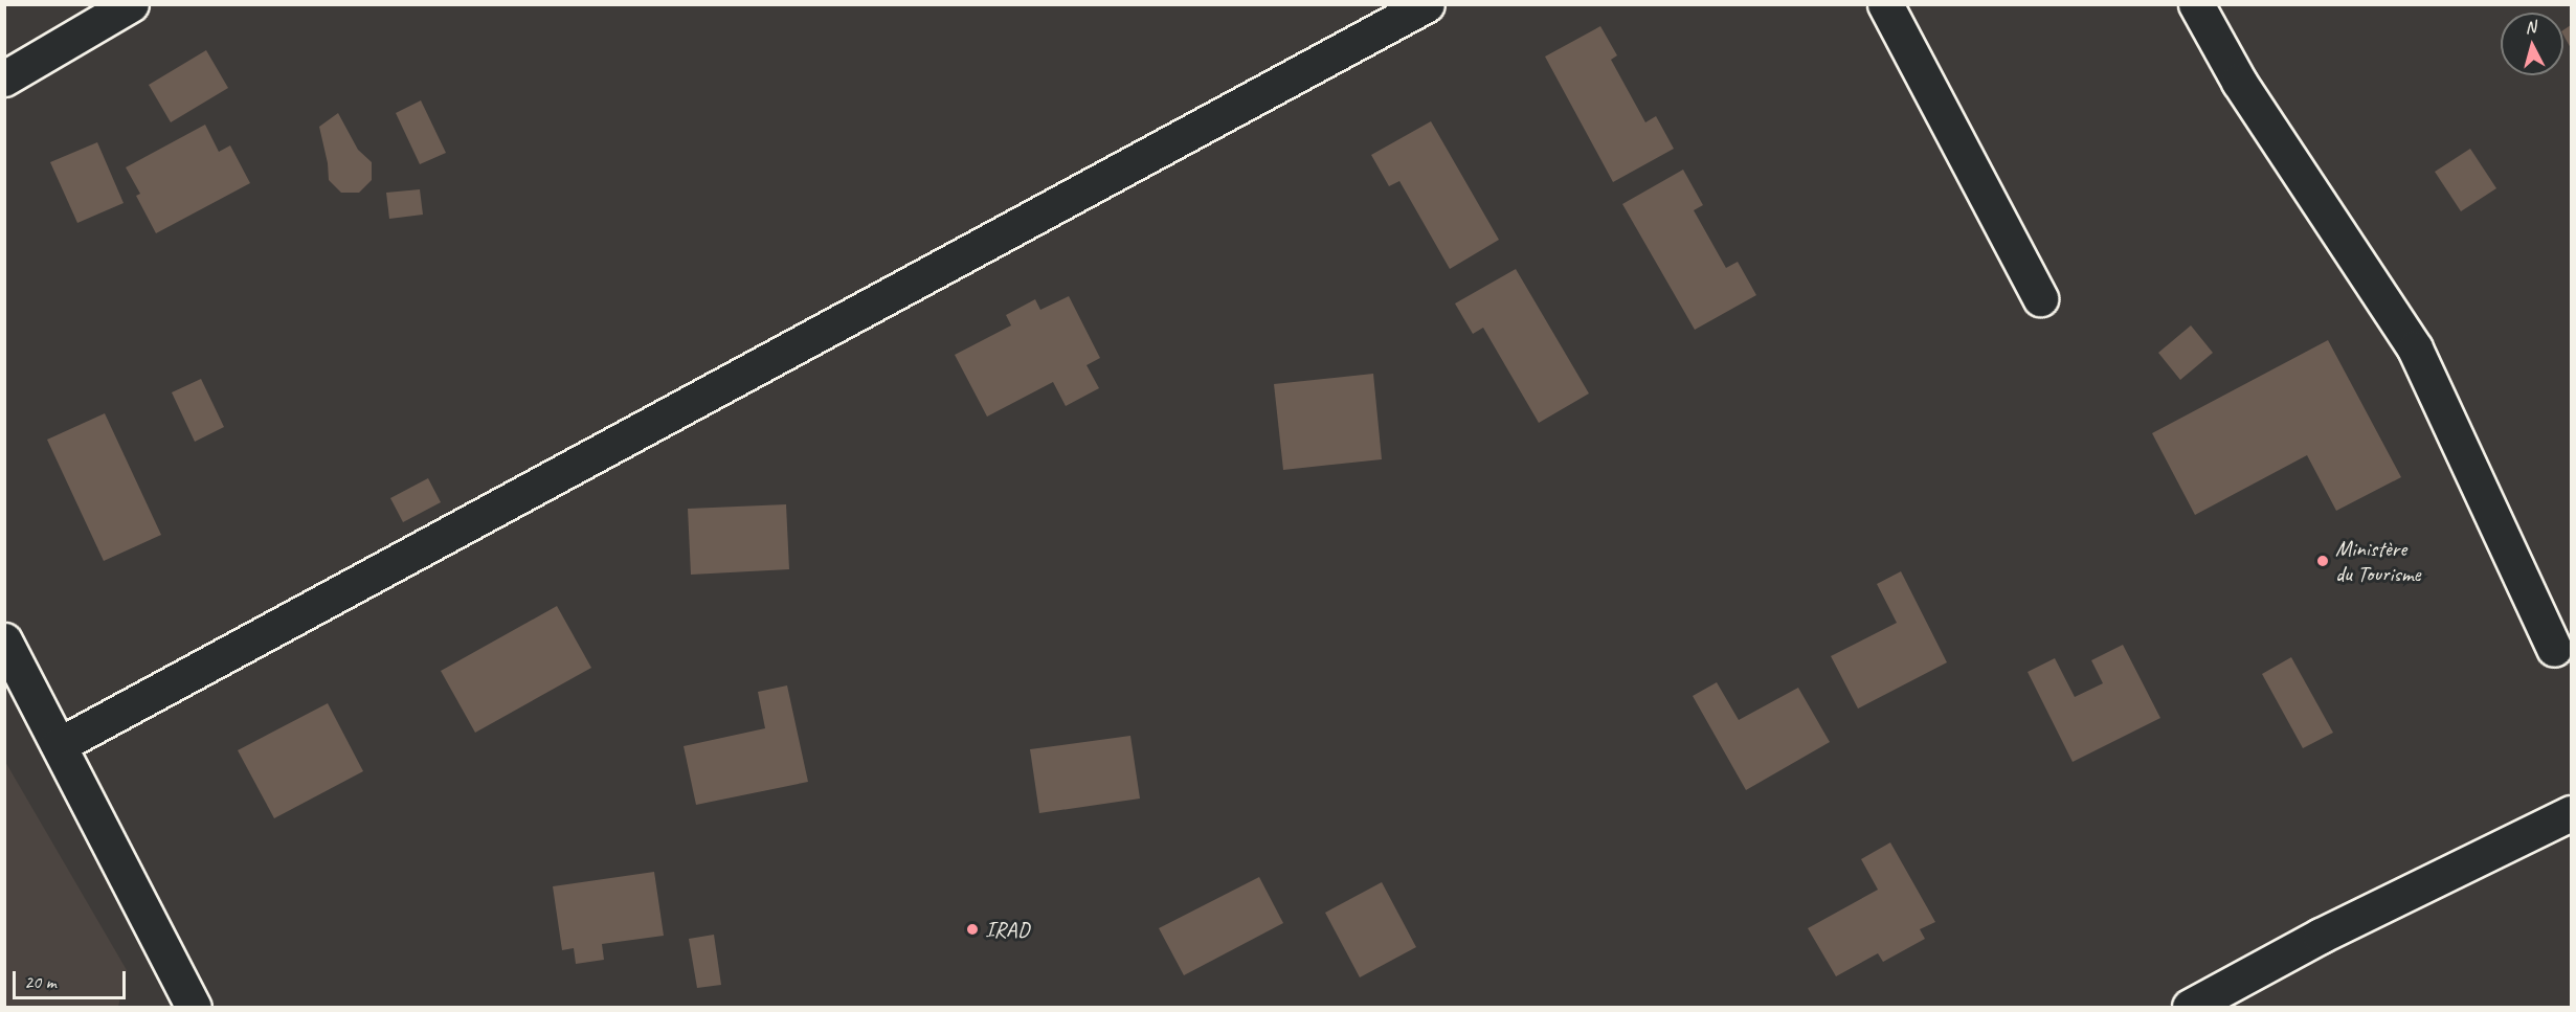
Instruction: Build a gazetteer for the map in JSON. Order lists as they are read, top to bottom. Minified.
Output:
{"places":["Ministère du Tourisme","IRAD"],"scale_bar":"20 m","north":"top"}
